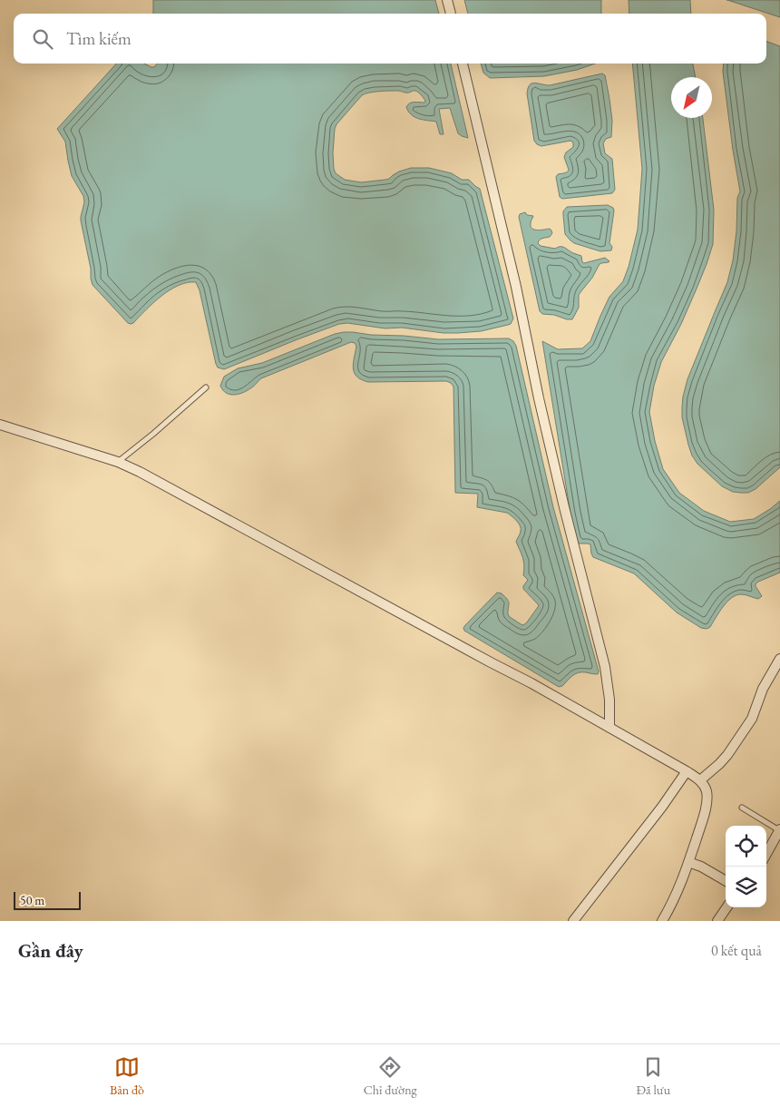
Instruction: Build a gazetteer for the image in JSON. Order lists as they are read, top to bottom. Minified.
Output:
{"scale_bar":"50 m","north":"bottom left","page":{"search":"Tìm kiếm","scale":"50 m","heading":["Gần đây","0 kết quả"],"nav":["Bản đồ","Chỉ đường","Đã lưu"]}}
